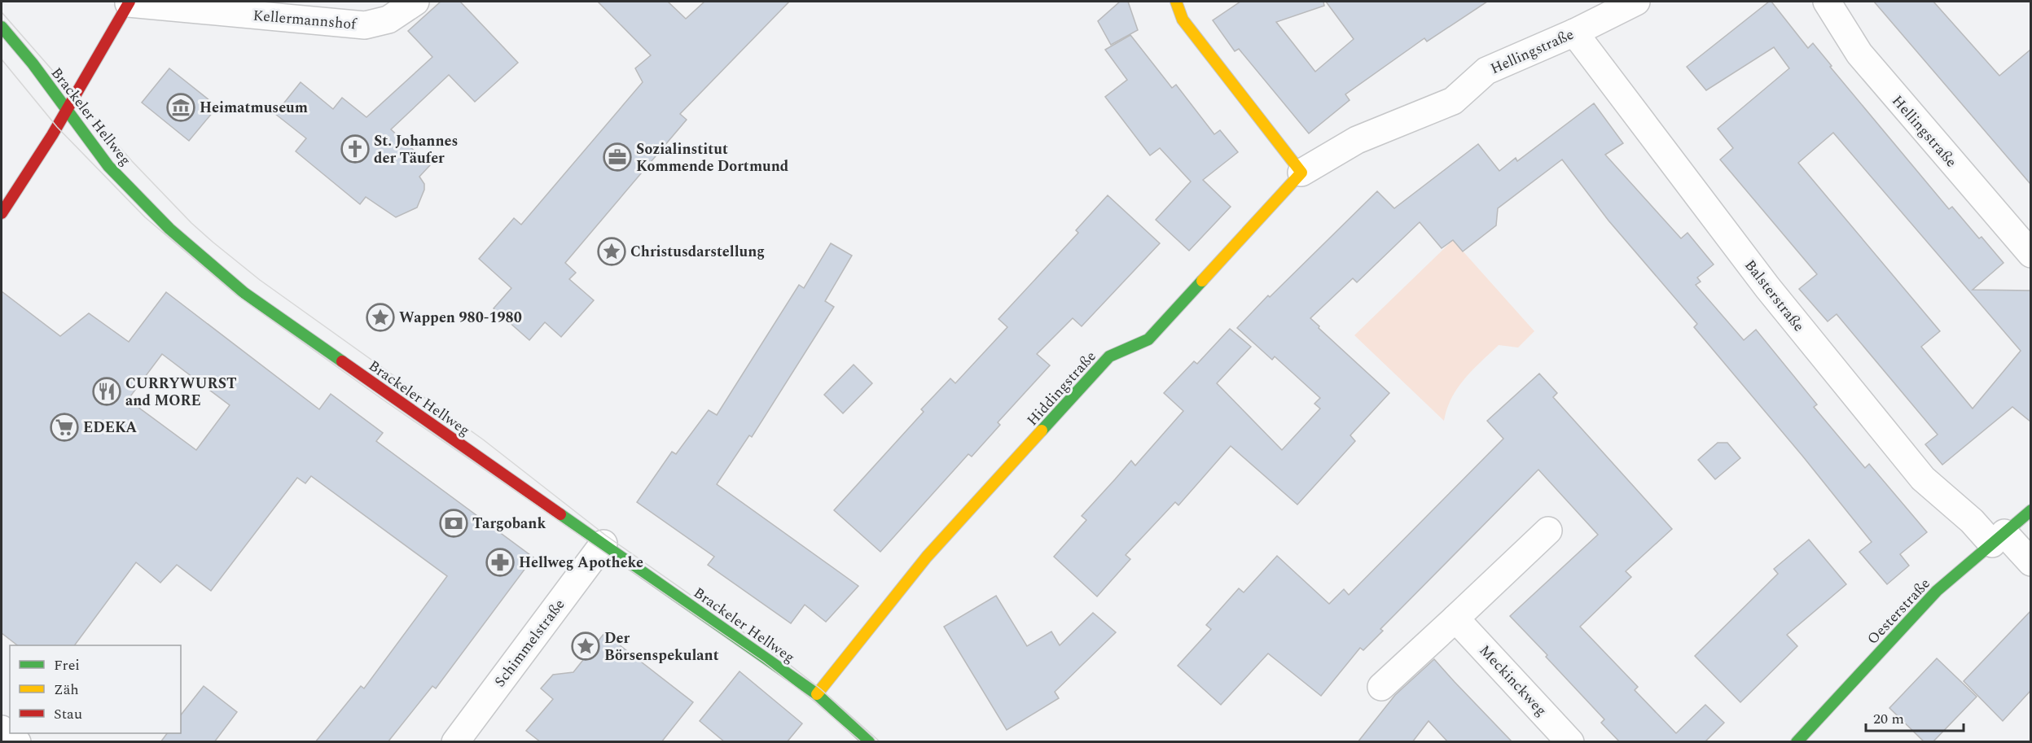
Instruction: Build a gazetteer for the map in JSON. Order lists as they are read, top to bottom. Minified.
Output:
{"streets":{"main road":["Brackeler Hellweg","Hiddingstraße","Oesterstraße"],"street":["Kellermannshof","Hellingstraße","Balsterstraße","Schimmelstraße","Meckinckweg"]},"crossings":[["Hellingstraße","Balsterstraße"],["Hellingstraße","Hiddingstraße"],["Brackeler Hellweg","Hiddingstraße"],["Brackeler Hellweg","Schimmelstraße"],["Balsterstraße","Oesterstraße"]],"places":{"museum":["Heimatmuseum"],"church":["St. Johannes der Täufer"],"office":["Sozialinstitut Kommende Dortmund"],"place":["Christusdarstellung","Wappen 980-1980","Der Börsenspekulant"],"restaurant":["CURRYWURST and MORE"],"supermarket":["EDEKA"],"bank":["Targobank"],"pharmacy":["Hellweg Apotheke"]},"legend":["Frei","Zäh","Stau"],"scale_bar":"20 m"}
